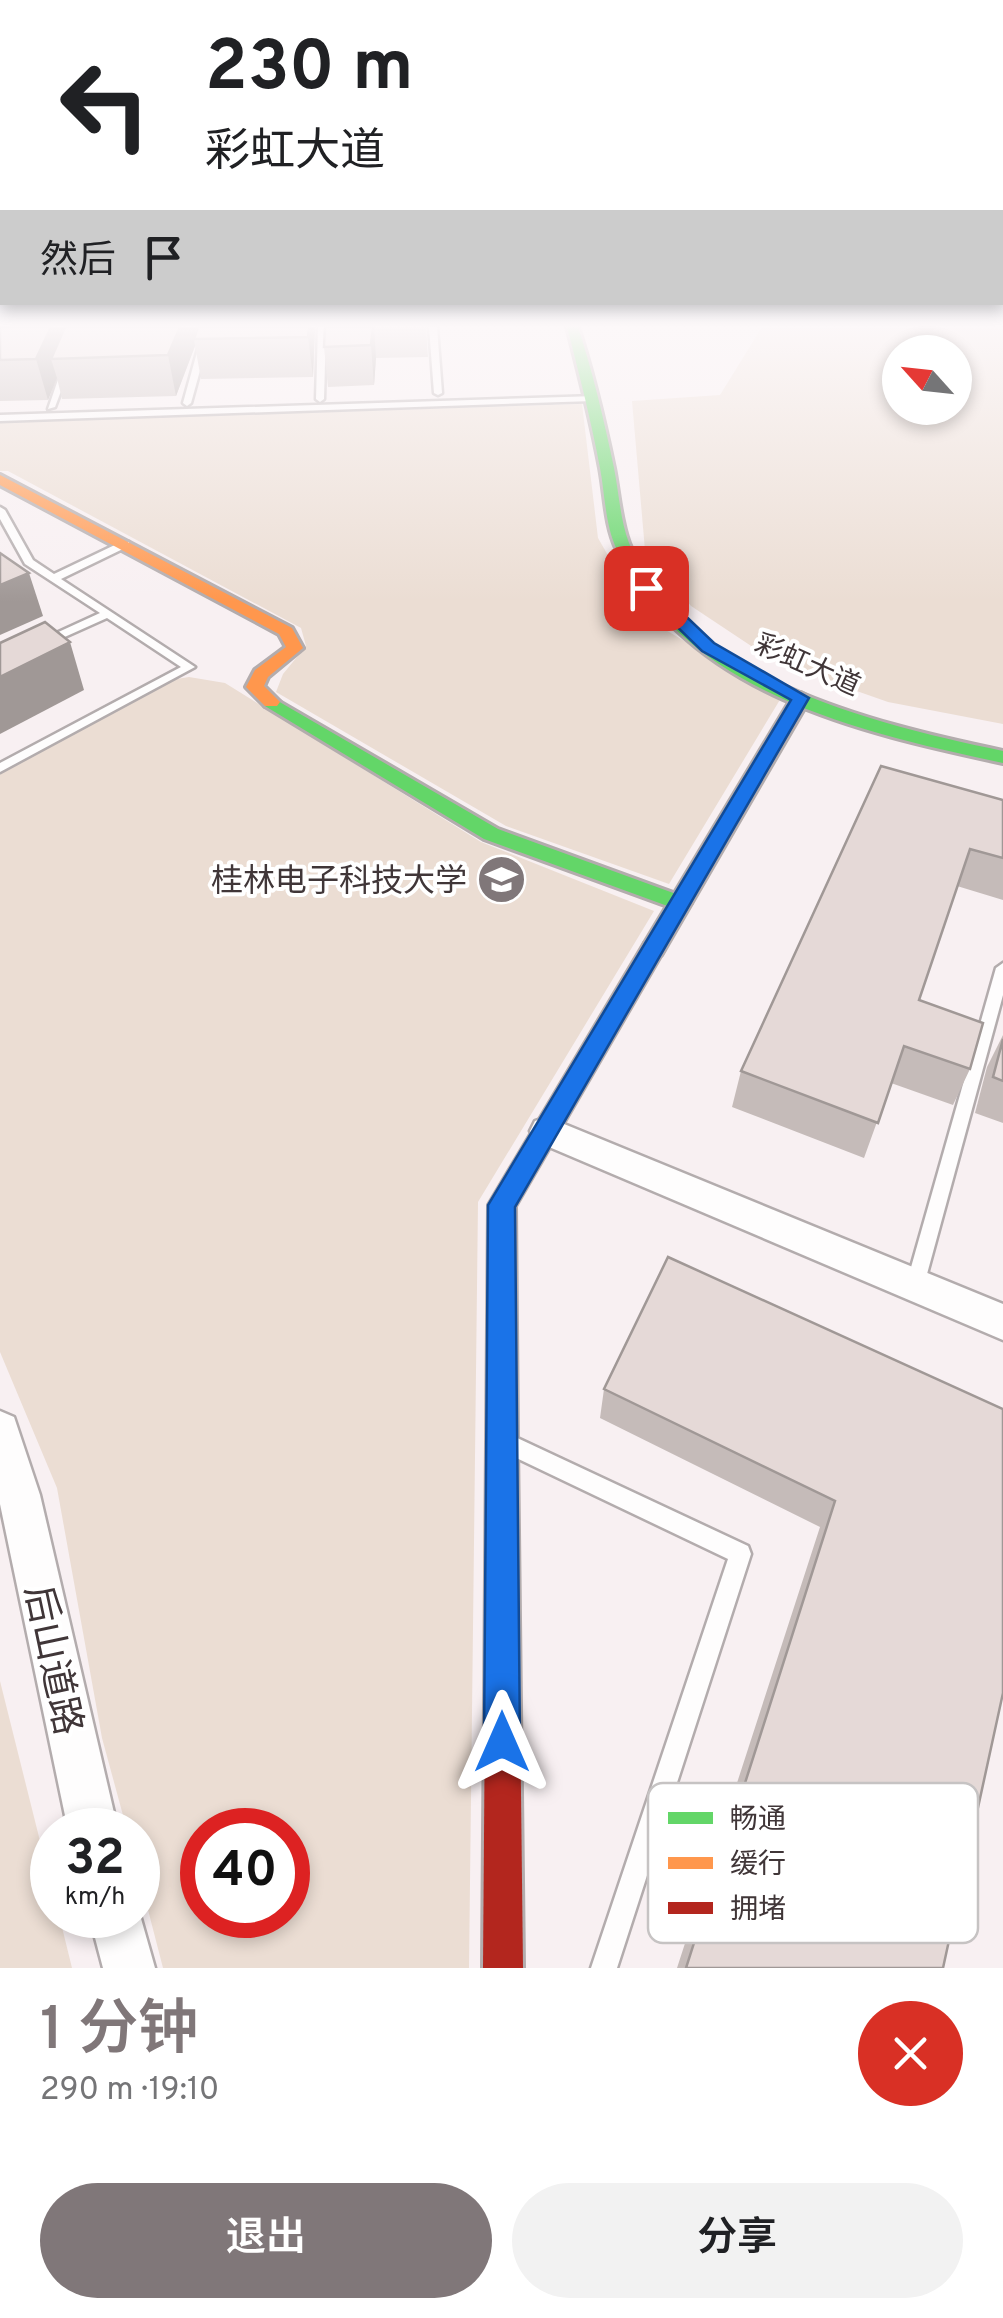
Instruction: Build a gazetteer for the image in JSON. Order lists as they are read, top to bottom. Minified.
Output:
{"streets":{"street":["彩虹大道","后山道路"]},"places":{"school or university":["桂林电子科技大学"]},"legend":["畅通","缓行","拥堵"],"north":"top left","page":{"turn":["230 m","彩虹大道"],"then":"然后","speed":"32 km/h","limit":"40","heading":["1 分钟","290 m · 19:10"],"buttons":["退出","分享"]}}
